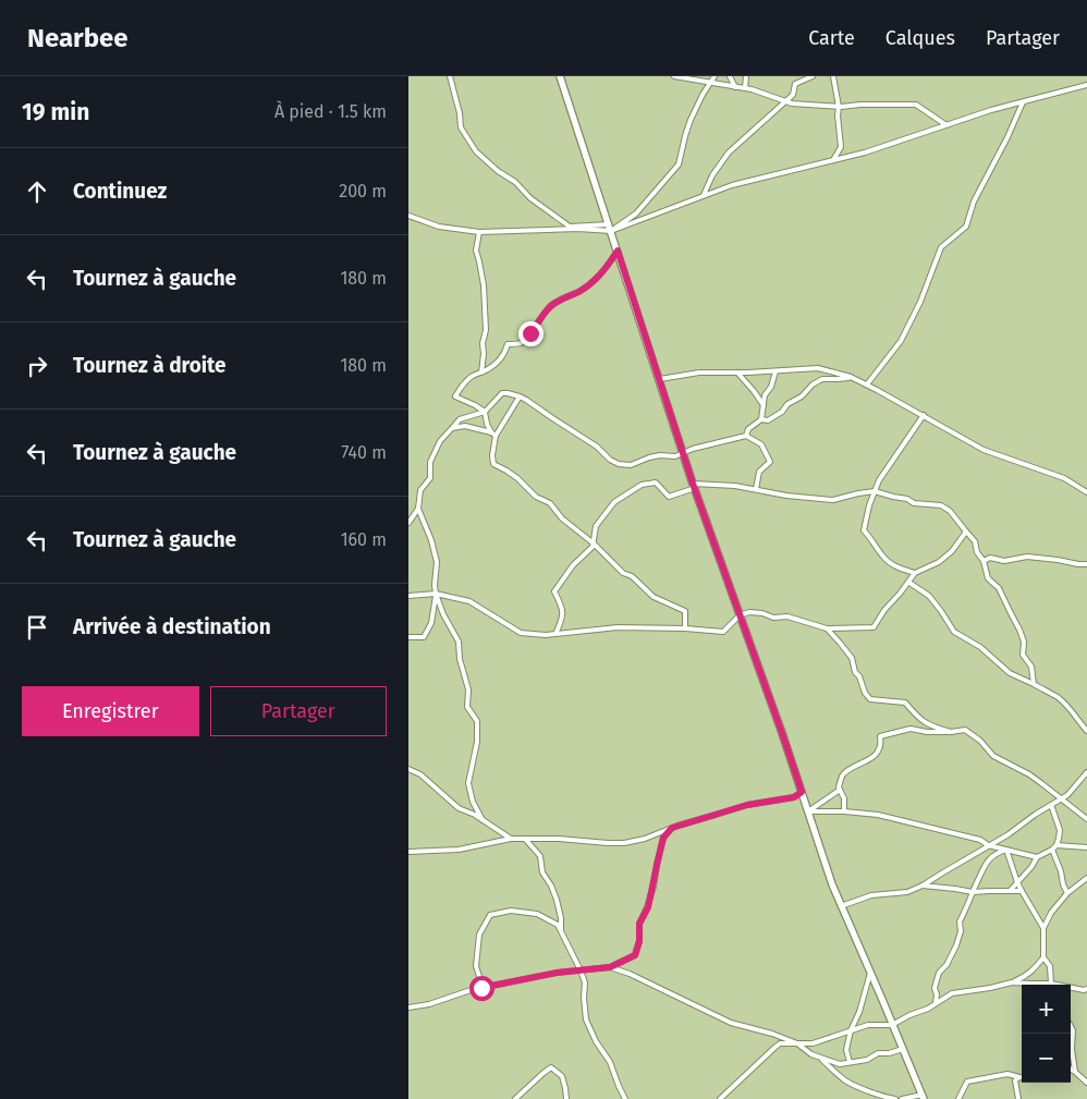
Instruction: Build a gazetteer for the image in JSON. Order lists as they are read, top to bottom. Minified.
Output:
{"page":{"header":"Nearbee","nav":["Carte","Calques","Partager"],"heading":["19 min","À pied · 1.5 km"],"list":[["Continuez","200 m"],["Tournez à gauche","180 m"],["Tournez à droite","180 m"],["Tournez à gauche","740 m"],["Tournez à gauche","160 m"],"Arrivée à destination"],"buttons":["Enregistrer","Partager"],"map_buttons":["+","−"]}}
